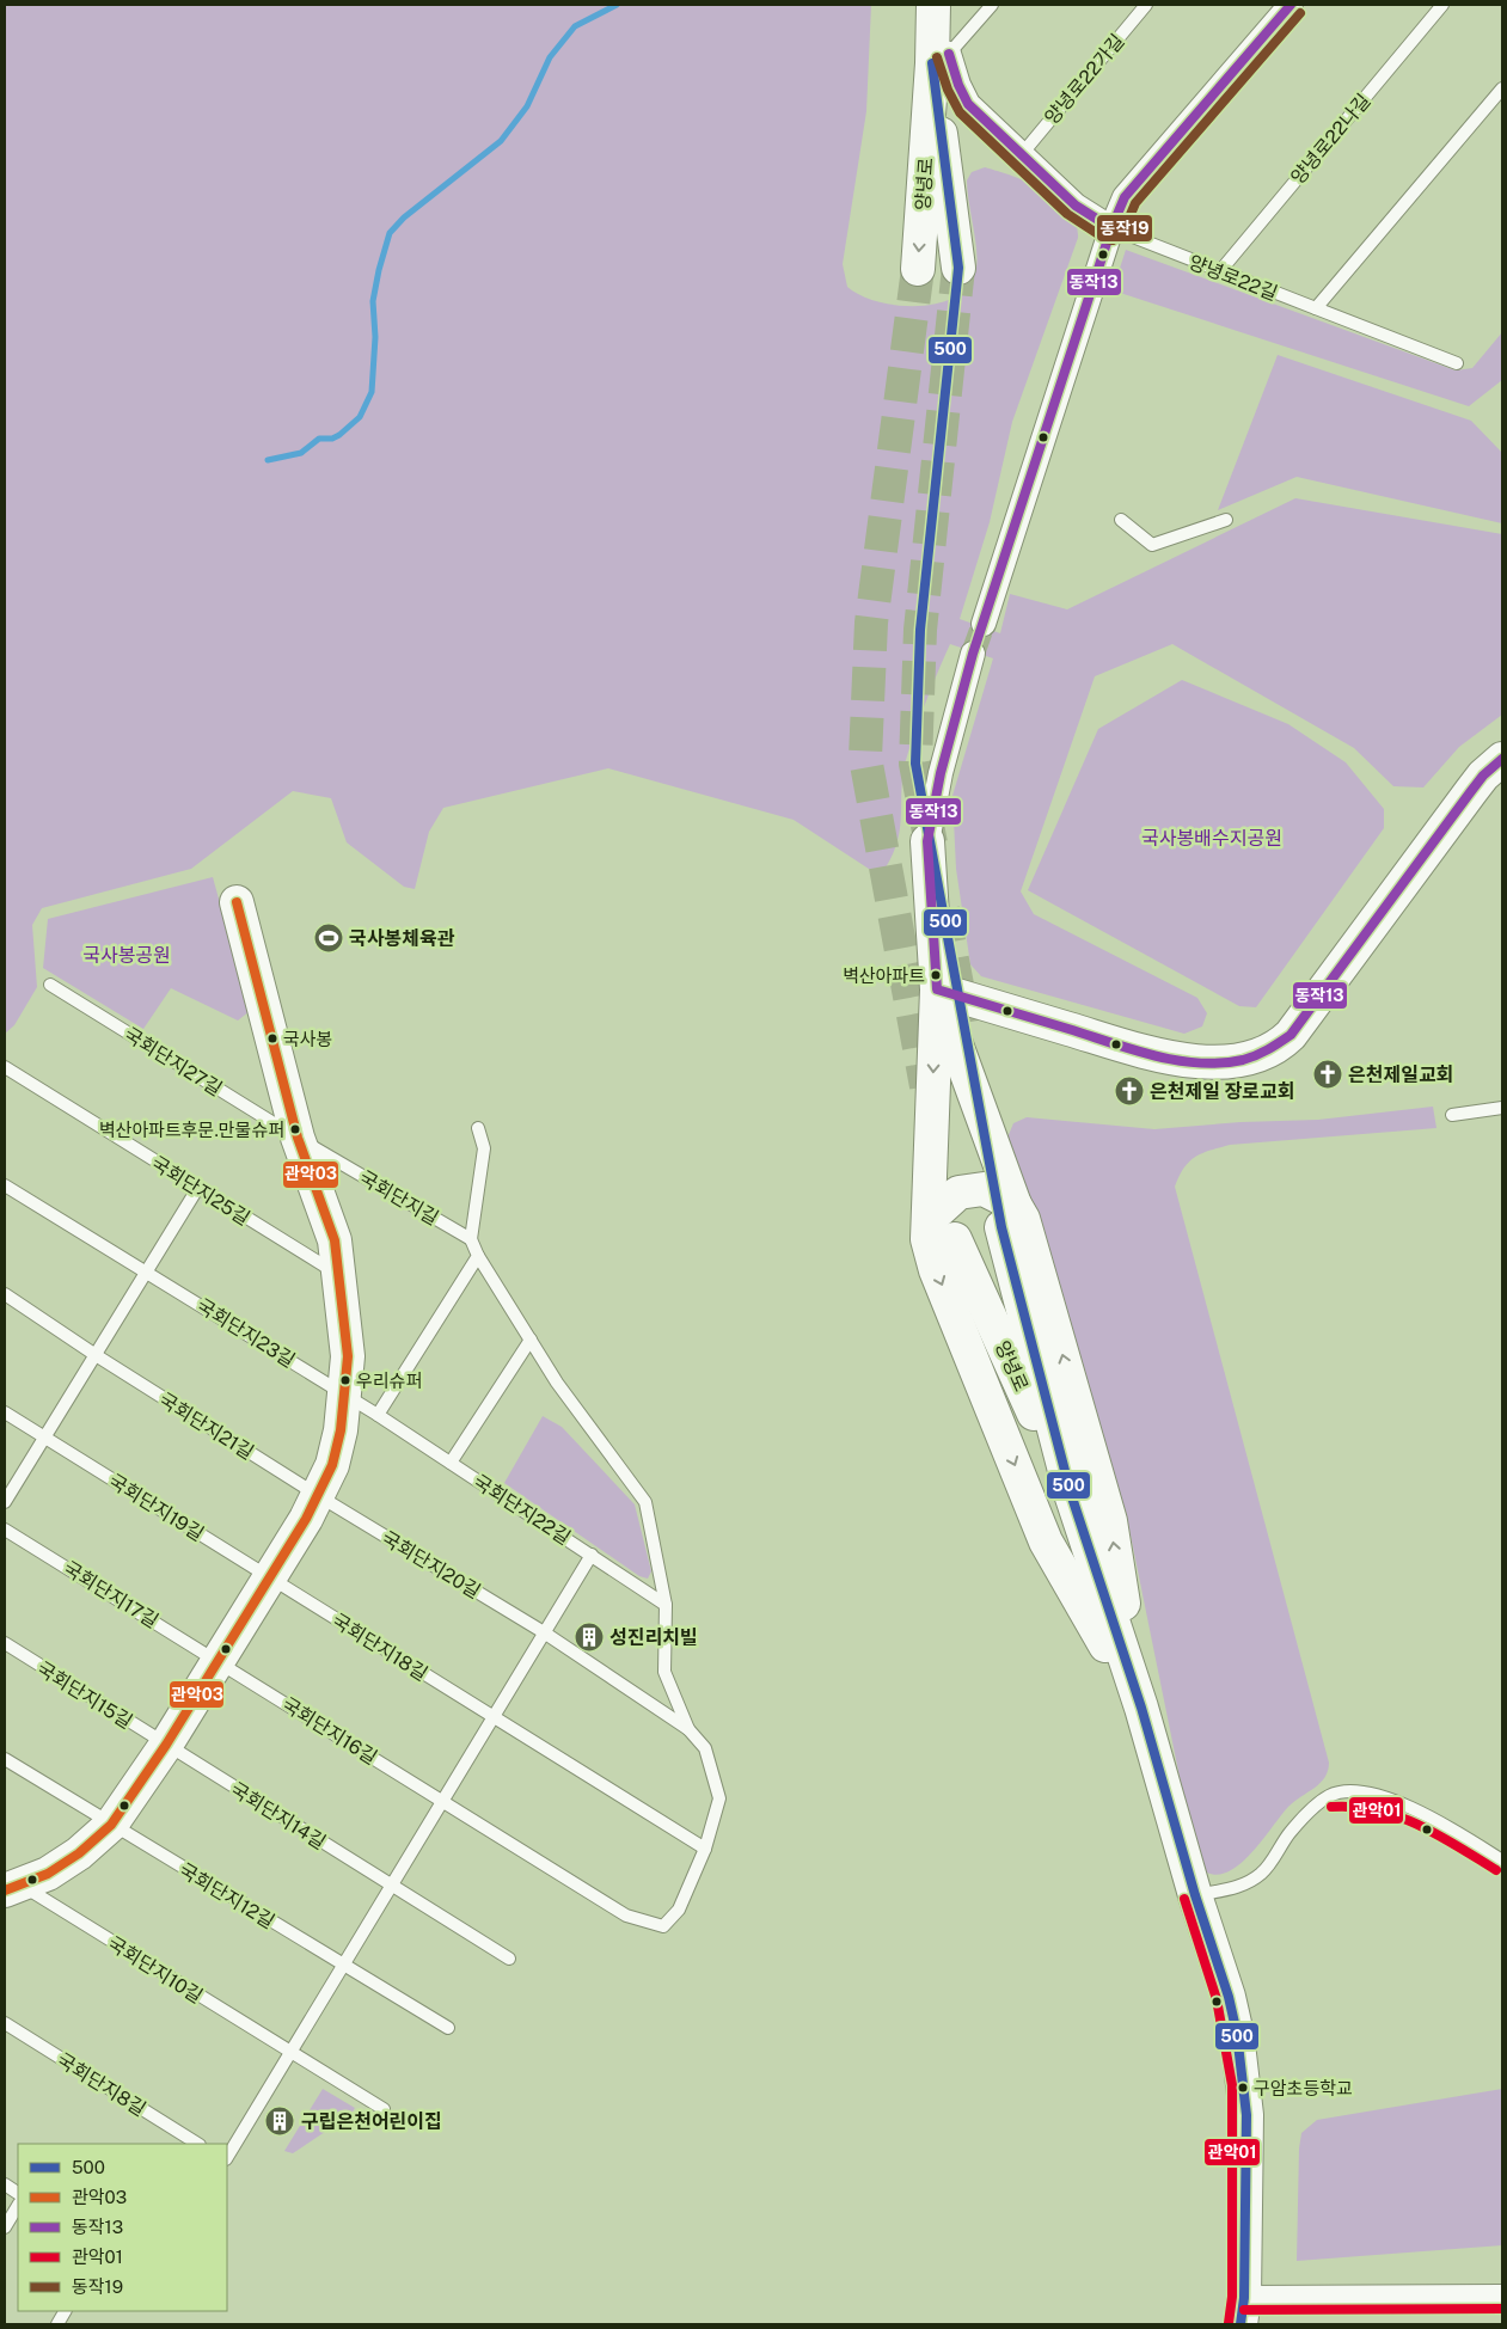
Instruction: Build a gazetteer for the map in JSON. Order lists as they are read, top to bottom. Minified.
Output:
{"streets":{"main road":["양녕로"],"street":["양녕로22길"],"lane":["양녕로22가길","양녕로22나길","국회단지27길","국회단지25길","국회단지길","국회단지23길","국회단지21길","국회단지19길","국회단지22길","국회단지20길","국회단지17길","국회단지18길","국회단지15길","국회단지16길","국회단지14길","국회단지12길","국회단지10길","국회단지8길"]},"crossings":[["양녕로22가길","양녕로22길"],["양녕로22나길","양녕로22길"],["양녕로","양녕로22길"],["국회단지27길","국회단지길"],["국회단지23길","국회단지22길"],["국회단지21길","국회단지20길"],["국회단지19길","국회단지18길"],["국회단지17길","국회단지16길"],["국회단지18길","국회단지16길"],["국회단지15길","국회단지14길"]],"parks":["국사봉배수지공원","국사봉공원"],"places":{"sports":["국사봉체육관"],"other":["벽산아파트","국사봉","벽산아파트후문.만물슈퍼","우리슈퍼","구암초등학교"],"church":["은천제일교회","은천제일 장로교회"],"building":["성진리치빌","구립은천어린이집"]},"lines":["transit line 동작13","transit line 동작19","transit line 500","transit line 관악03","transit line 관악01"],"legend":["500","관악03","동작13","관악01","동작19"]}
